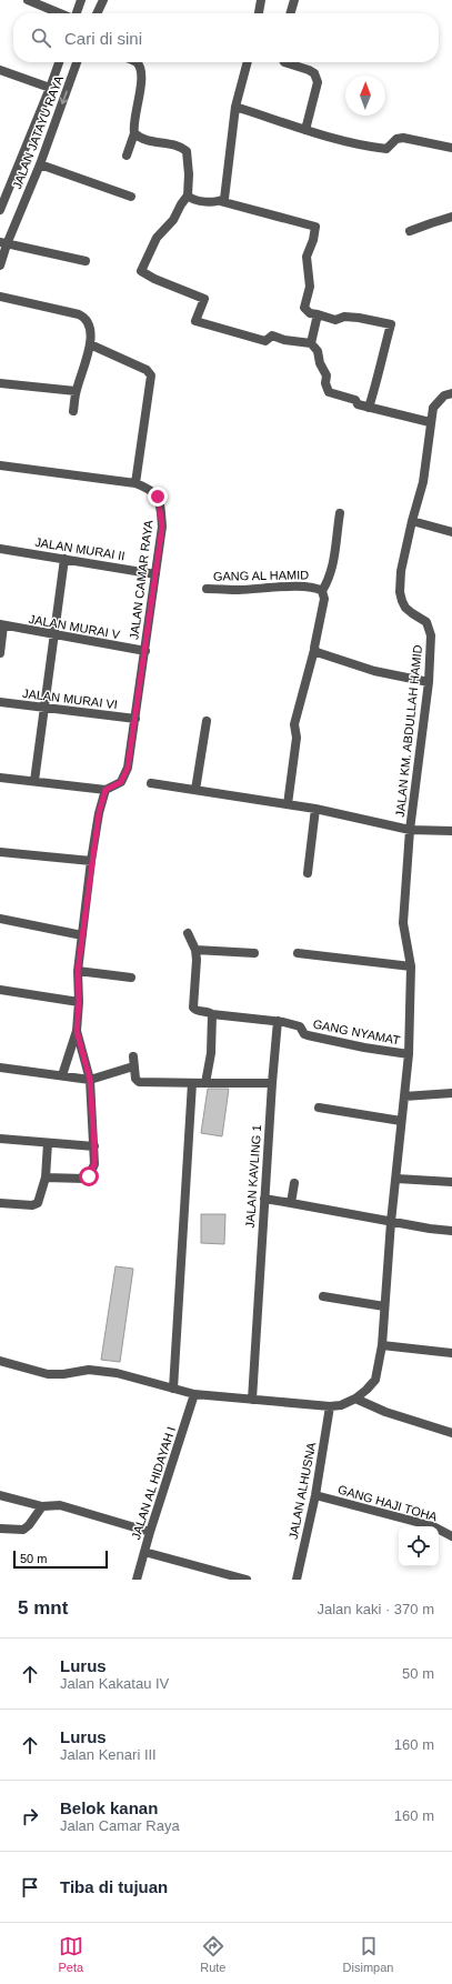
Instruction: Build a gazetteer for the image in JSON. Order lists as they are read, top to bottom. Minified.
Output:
{"streets":{"street":["JALAN JATAYU RAYA","JALAN MURAI II","GANG AL HAMID","JALAN CAMAR RAYA","JALAN MURAI V","JALAN MURAI VI","JALAN KM. ABDULLAH HAMID","GANG NYAMAT","JALAN KAVLING 1","JALAN AL HIDAYAH I","JALAN ALHUSNA","GANG HAJI TOHA"]},"crossings":[["JALAN MURAI II","JALAN CAMAR RAYA"],["JALAN CAMAR RAYA","JALAN MURAI V"],["JALAN CAMAR RAYA","JALAN MURAI VI"],["JALAN KM. ABDULLAH HAMID","GANG NYAMAT"],["GANG NYAMAT","JALAN KAVLING 1"],["JALAN ALHUSNA","GANG HAJI TOHA"]],"scale_bar":"50 m","north":"top","page":{"search":"Cari di sini","scale":"50 m","heading":["5 mnt","Jalan kaki · 370 m"],"list":[["Lurus","Jalan Kakatau IV","50 m"],["Lurus","Jalan Kenari III","160 m"],["Belok kanan","Jalan Camar Raya","160 m"],"Tiba di tujuan"],"nav":["Peta","Rute","Disimpan"]}}
